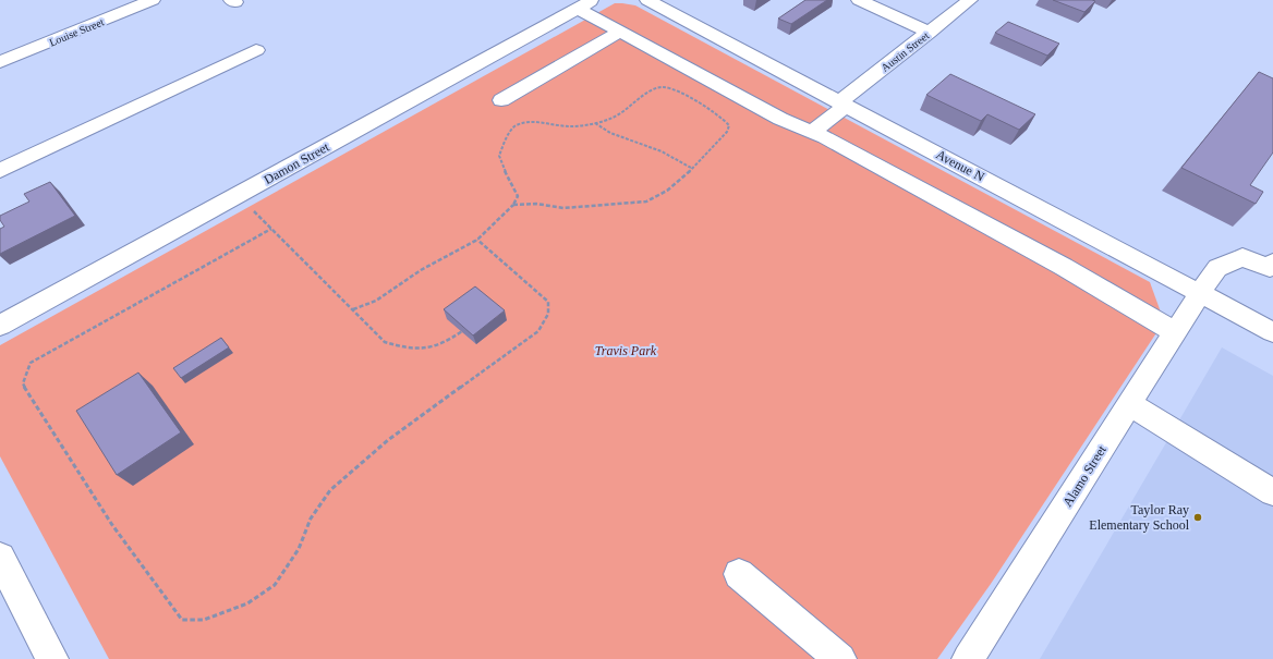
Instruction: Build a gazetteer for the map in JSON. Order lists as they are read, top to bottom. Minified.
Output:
{"streets":{"street":["Louise Street","Austin Street","Damon Street","Avenue N","Alamo Street"]},"crossings":[["Austin Street","Avenue N"],["Avenue N","Alamo Street"]],"parks":["Travis Park"],"places":["Taylor Ray Elementary School"]}
